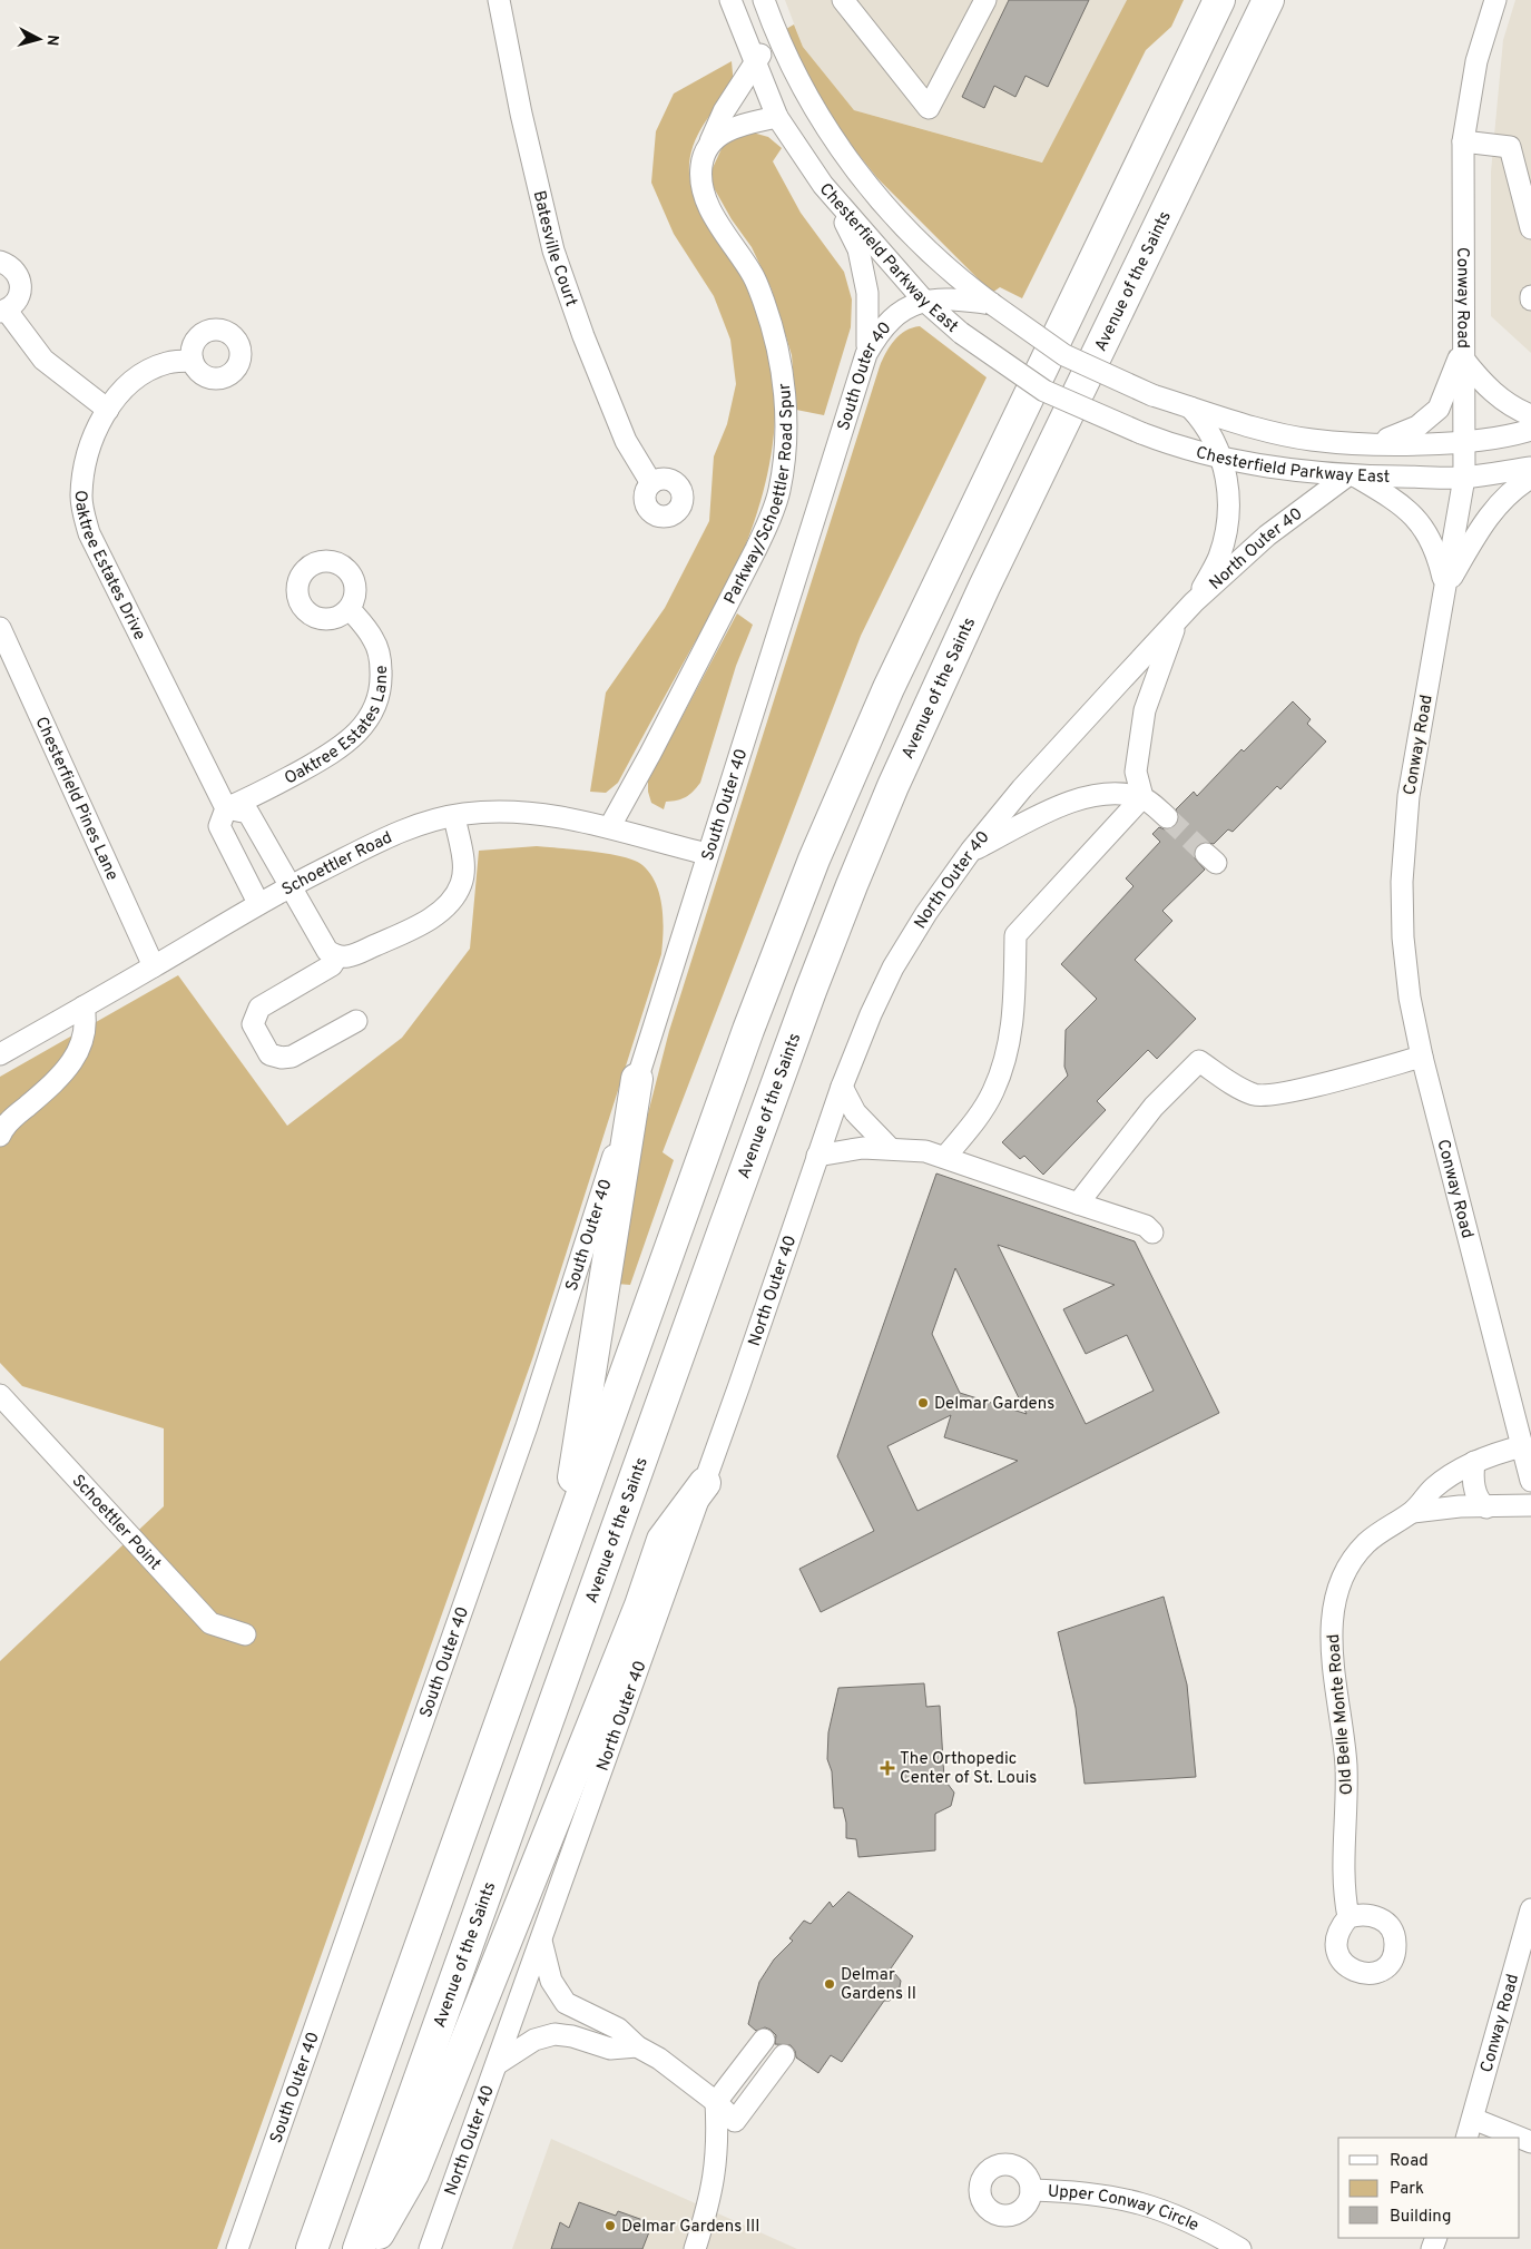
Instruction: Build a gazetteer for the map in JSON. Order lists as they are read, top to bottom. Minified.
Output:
{"streets":{"highway":["Avenue of the Saints"],"street":["Batesville Court","Chesterfield Parkway East","Conway Road","South Outer 40","Parkway/Schoettler Road Spur","North Outer 40","Oaktree Estates Drive","Oaktree Estates Lane","Chesterfield Pines Lane","Schoettler Road","Schoettler Point","Old Belle Monte Road","Upper Conway Circle"]},"crossings":[["Chesterfield Parkway East","Conway Road"],["Chesterfield Parkway East","South Outer 40"],["Chesterfield Parkway East","Parkway/Schoettler Road Spur"],["Chesterfield Parkway East","North Outer 40"],["Conway Road","Old Belle Monte Road"],["South Outer 40","Schoettler Road"],["Parkway/Schoettler Road Spur","Schoettler Road"],["Oaktree Estates Drive","Oaktree Estates Lane"],["Chesterfield Pines Lane","Schoettler Road"]],"places":{"other":["Delmar Gardens","Delmar Gardens II","Delmar Gardens III"],"health":["The Orthopedic Center of St. Louis"]},"legend":["Road","Park","Building"],"north":"right"}
